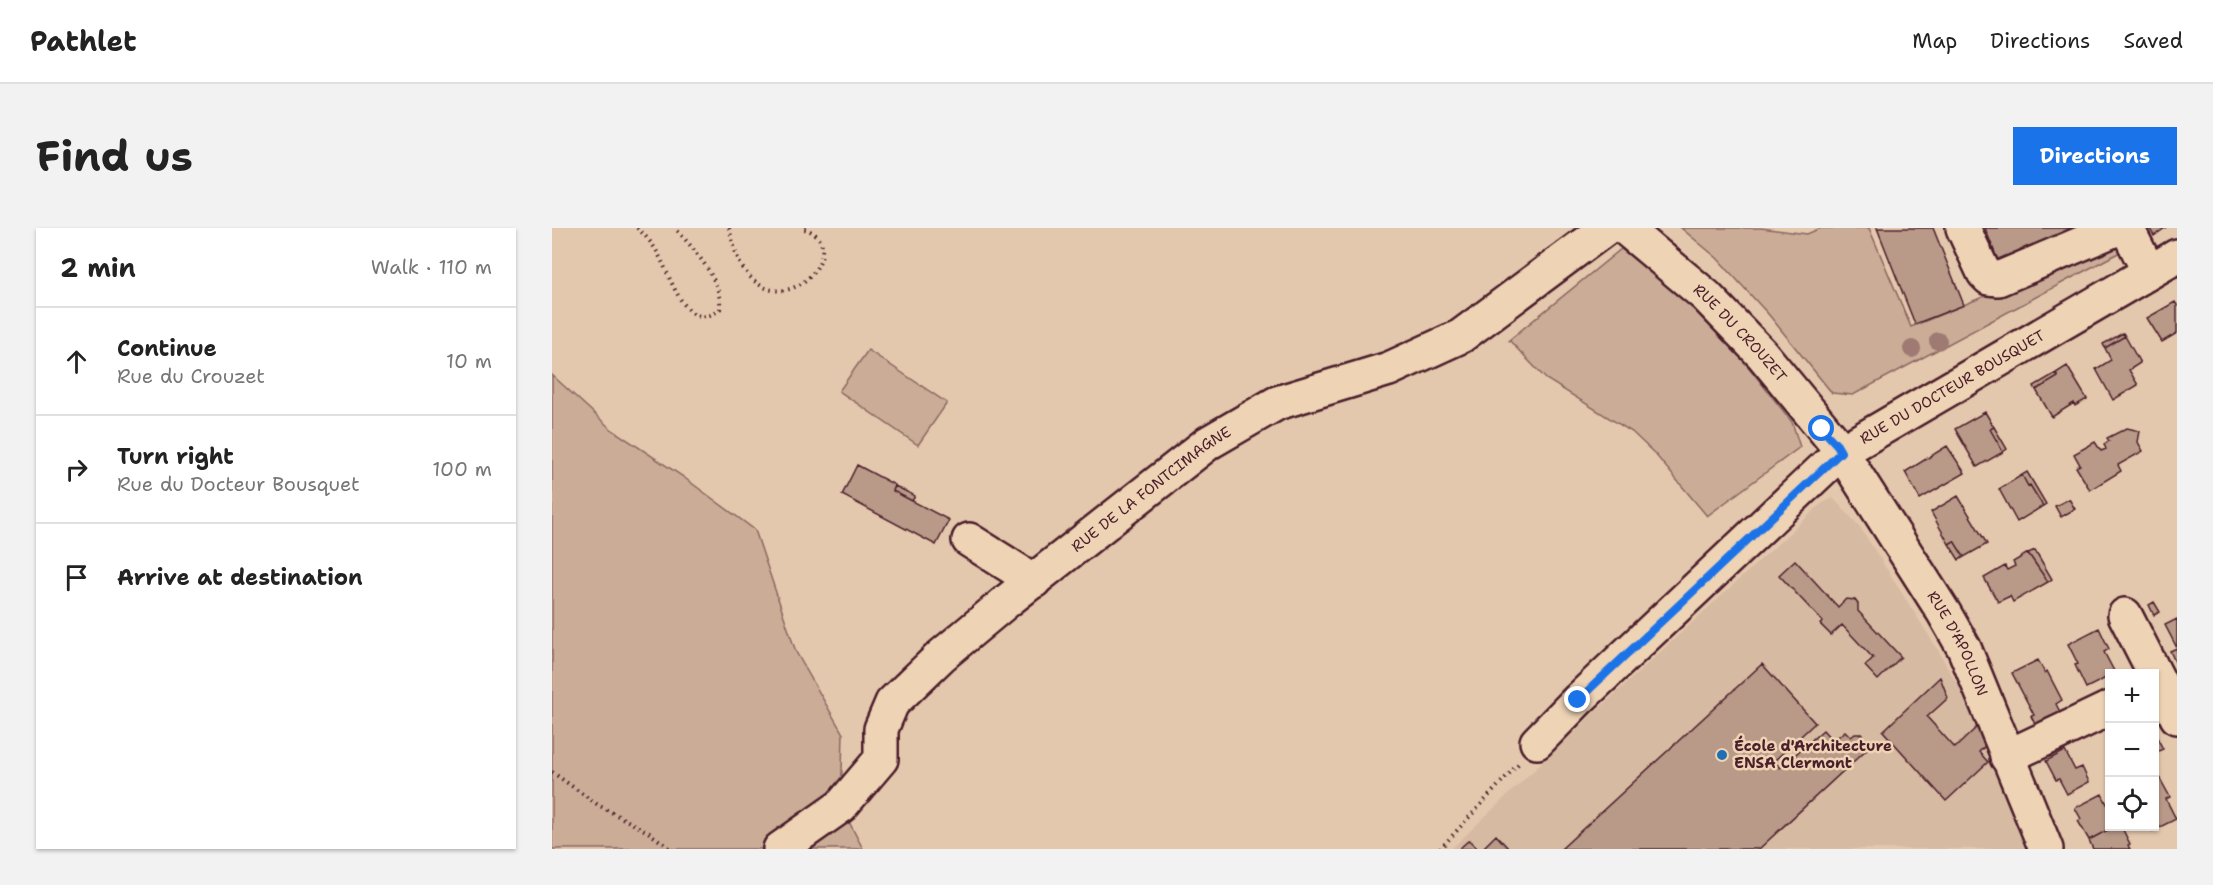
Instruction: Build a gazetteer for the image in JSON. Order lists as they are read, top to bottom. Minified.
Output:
{"streets":{"street":["RUE DU CROUZET","RUE DU DOCTEUR BOUSQUET","RUE DE LA FONTCIMAGNE","RUE D'APOLLON"]},"crossings":[["RUE DU CROUZET","RUE DU DOCTEUR BOUSQUET"],["RUE DU CROUZET","RUE D'APOLLON"],["RUE DU DOCTEUR BOUSQUET","RUE D'APOLLON"]],"places":["École d'Architecture ENSA Clermont"],"page":{"header":"Pathlet","nav":["Map","Directions","Saved"],"buttons":"Directions","title":"Find us","heading":["2 min","Walk · 110 m"],"list":[["Continue","Rue du Crouzet","10 m"],["Turn right","Rue du Docteur Bousquet","100 m"],"Arrive at destination"],"map_buttons":["+","−"]}}
